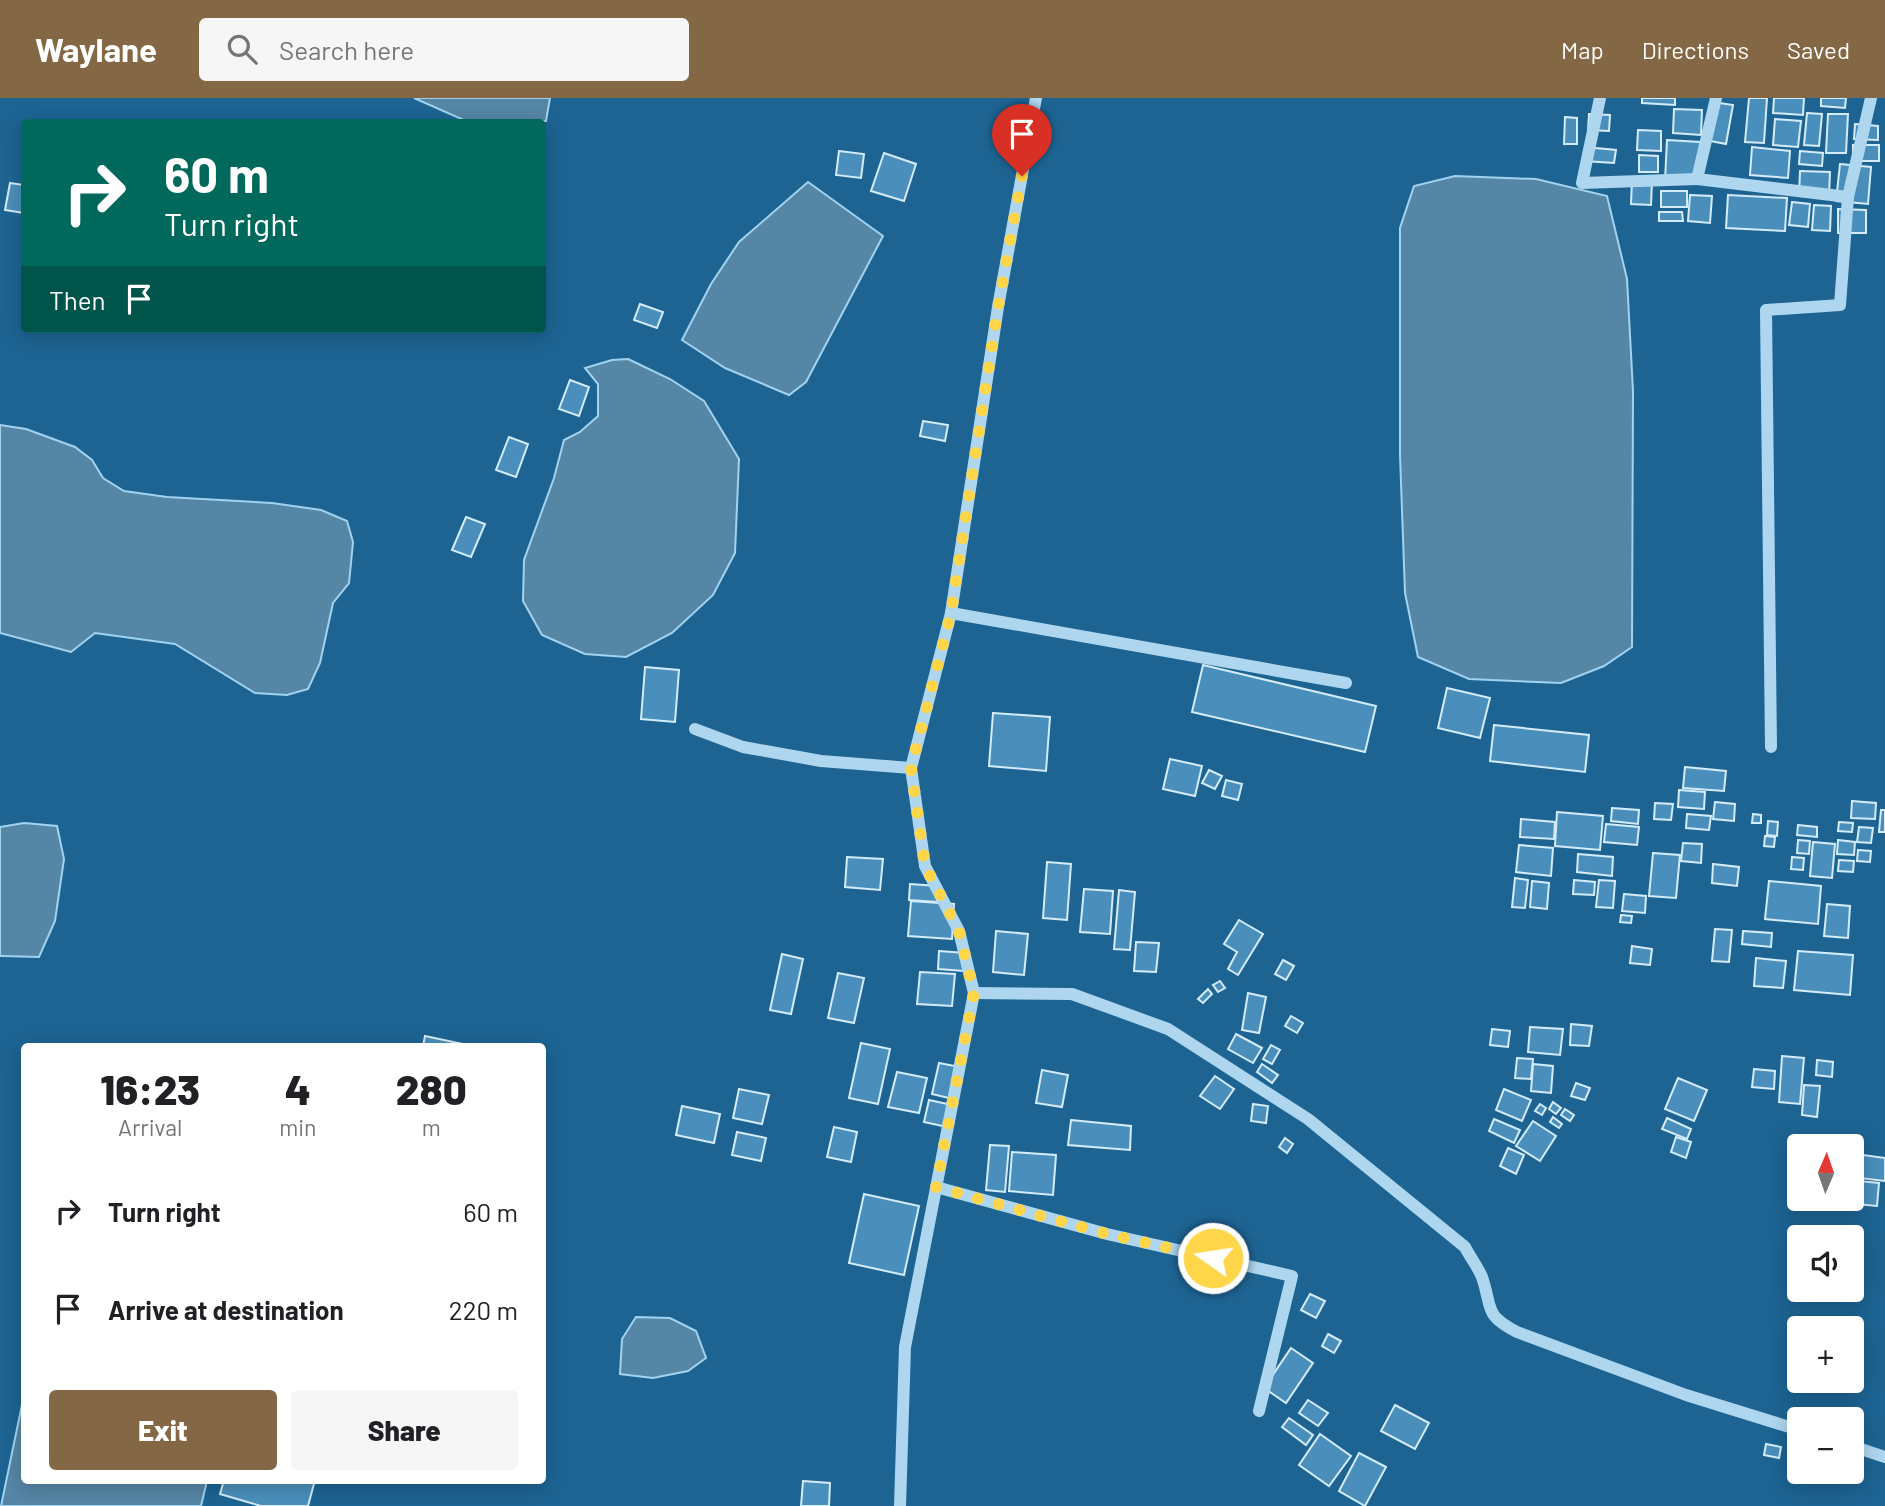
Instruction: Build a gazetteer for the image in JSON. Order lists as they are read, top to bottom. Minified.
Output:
{"north":"top","page":{"header":"Waylane","search":"Search here","nav":["Map","Directions","Saved"],"turn":["60 m","Turn right"],"then":"Then","eta":["16:23","Arrival","4","min","280","m"],"map_buttons":["+","−"],"list":[{"name":"Turn right","value":"60 m"},{"name":"Arrive at destination","value":"220 m"}],"buttons":["Exit","Share"]}}
